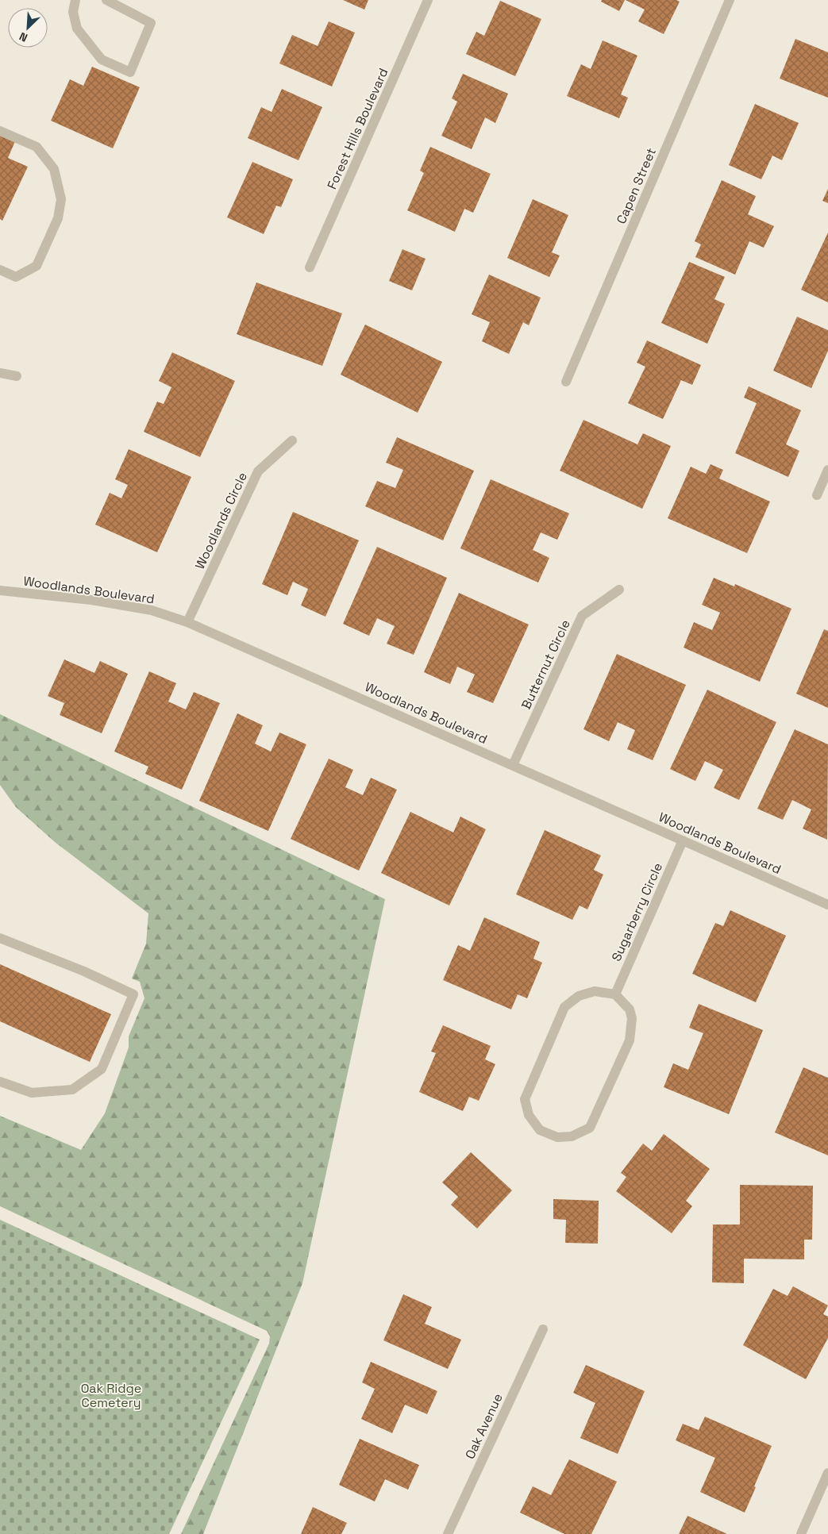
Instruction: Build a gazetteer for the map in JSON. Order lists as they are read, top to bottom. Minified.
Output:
{"streets":{"street":["Forest Hills Boulevard","Capen Street","Woodlands Circle","Woodlands Boulevard","Butternut Circle","Sugarberry Circle","Oak Avenue"]},"crossings":[["Woodlands Circle","Woodlands Boulevard"],["Woodlands Boulevard","Butternut Circle"],["Woodlands Boulevard","Sugarberry Circle"]],"parks":["Oak Ridge Cemetery"],"north":"bottom left"}
